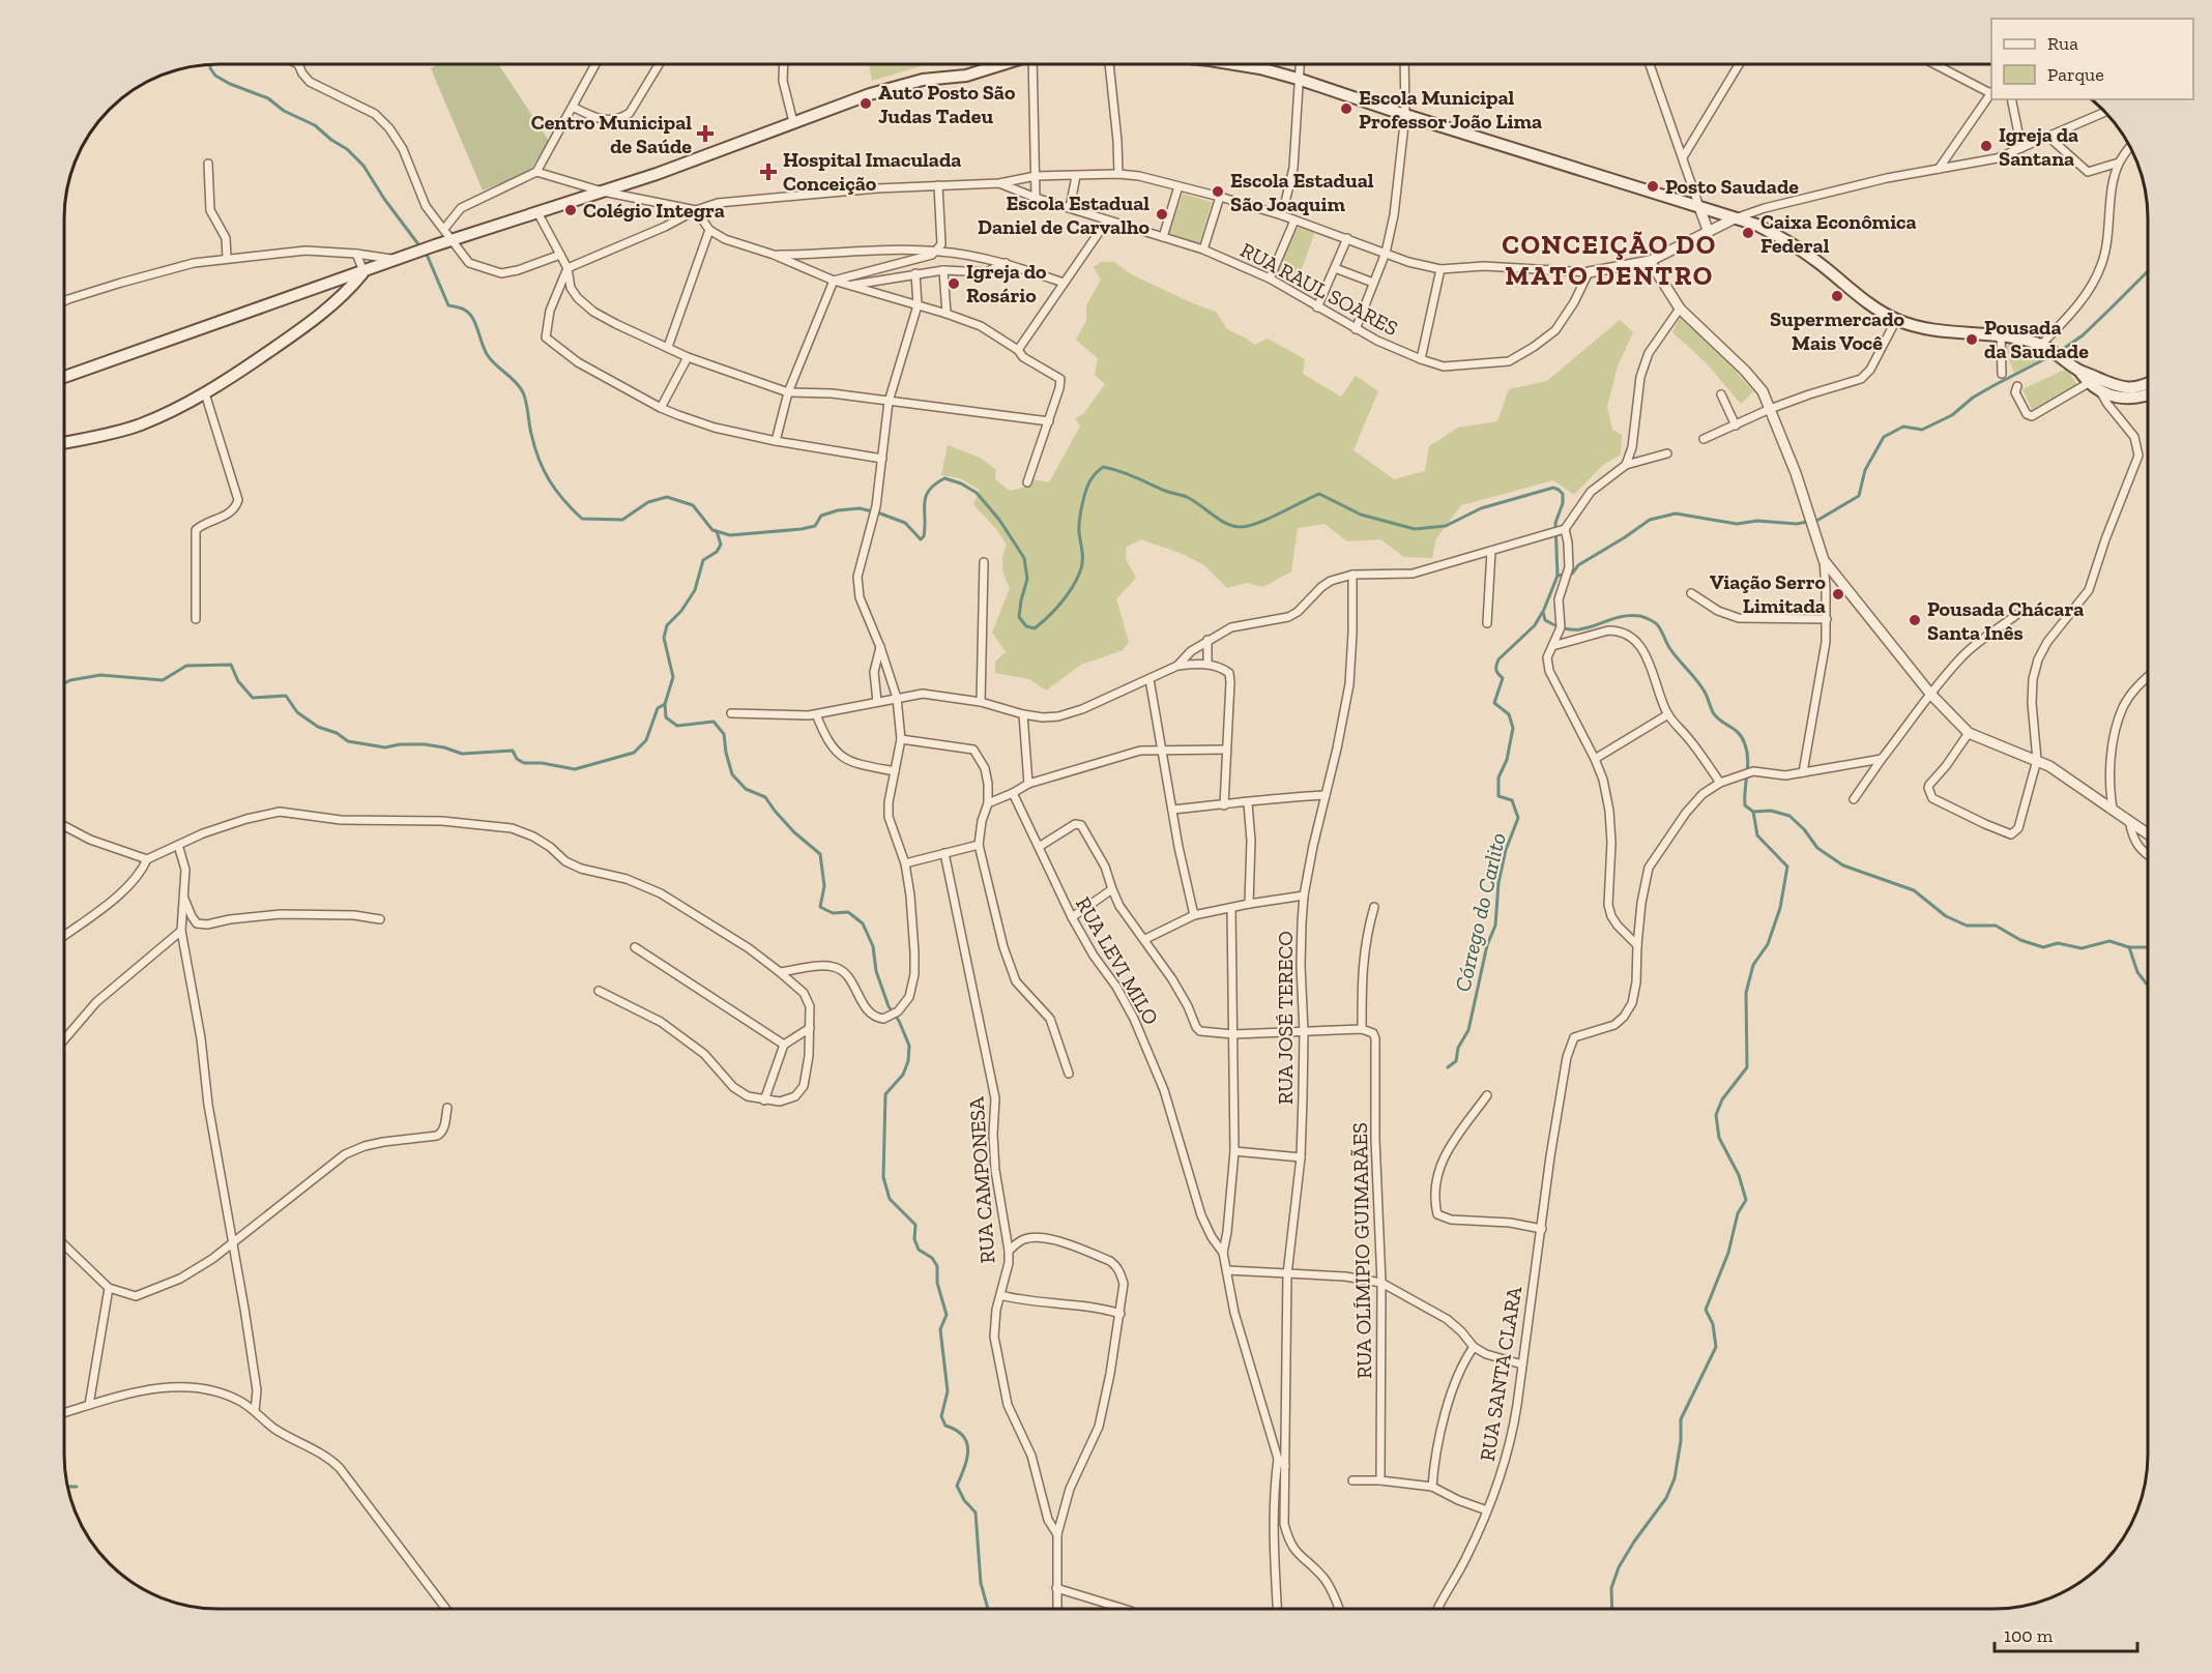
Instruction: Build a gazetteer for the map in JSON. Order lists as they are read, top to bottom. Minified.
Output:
{"streets":{"street":["RUA RAUL SOARES","RUA LEVI MILO","RUA JOSÉ TERECO","RUA CAMPONESA","RUA OLÍMIPIO GUIMARÃES","RUA SANTA CLARA"]},"districts":["CONCEIÇÃO DO MATO DENTRO"],"water":["Córrego do Carlito"],"places":{"other":["Auto Posto São Judas Tadeu","Escola Municipal Professor João Lima","Igreja da Santana","Posto Saudade","Escola Estadual São Joaquim","Colégio Integra","Escola Estadual Daniel de Carvalho","Caixa Econômica Federal","Igreja do Rosário","Supermercado Mais Você","Pousada da Saudade","Viação Serro Limitada","Pousada Chácara Santa Inês"],"health":["Centro Municipal de Saúde","Hospital Imaculada Conceição"]},"legend":["Rua","Parque"],"scale_bar":"100 m"}
